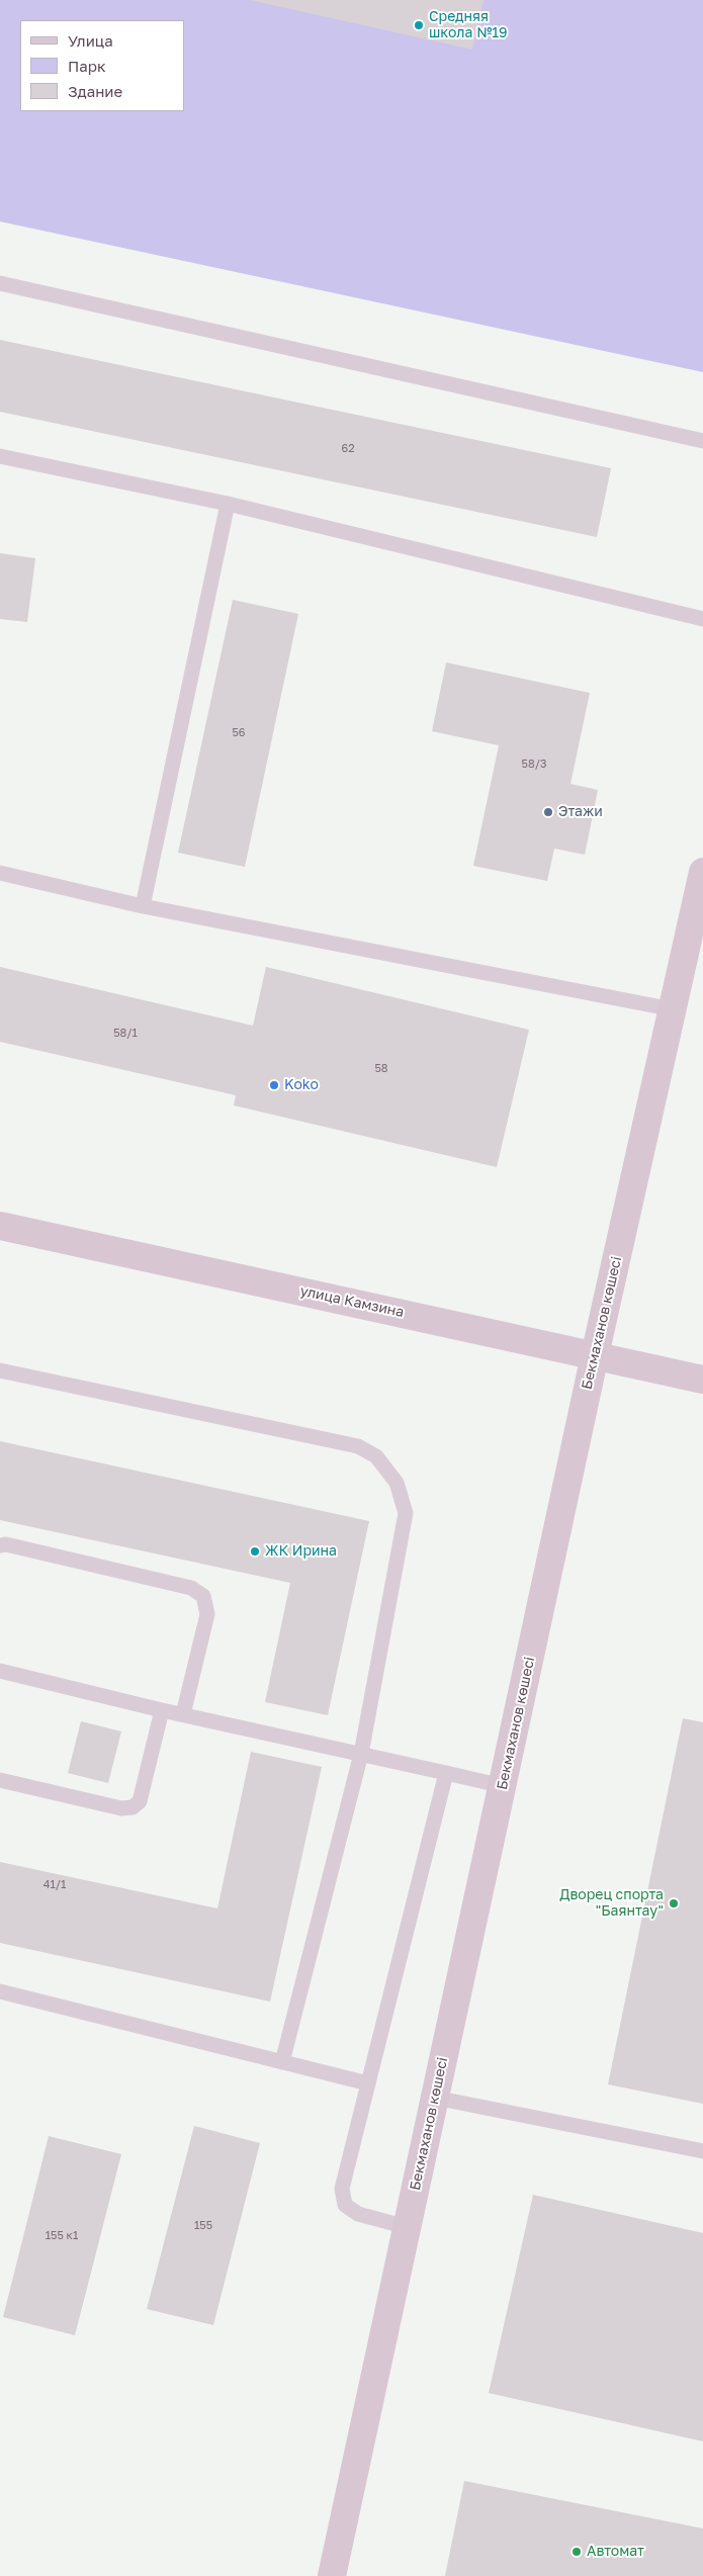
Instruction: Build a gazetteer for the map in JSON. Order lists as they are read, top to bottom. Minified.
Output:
{"streets":{"street":["улица Камзина","Бекмаханов көшесі"]},"crossings":[["улица Камзина","Бекмаханов көшесі"]],"places":["Средняя школа №19","Этажи","Koko","ЖК Ирина","Дворец спорта \"Баянтау\"","Автомат"],"house_numbers":["62","56","58/3","58/1","58","41/1","155","155 к1"],"legend":["Улица","Парк","Здание"]}
